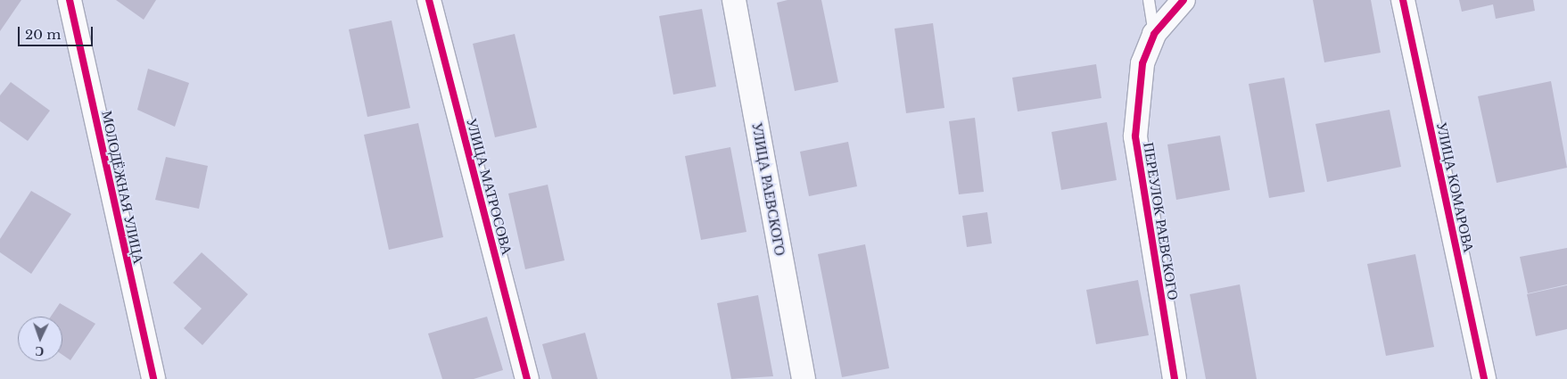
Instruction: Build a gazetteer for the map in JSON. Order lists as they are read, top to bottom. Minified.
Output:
{"streets":{"street":["УЛИЦА МАТРОСОВА","МОЛОДЁЖНАЯ УЛИЦА","УЛИЦА КОМАРОВА","УЛИЦА РАЕВСКОГО","ПЕРЕУЛОК РАЕВСКОГО"]},"scale_bar":"20 m","north":"bottom"}
